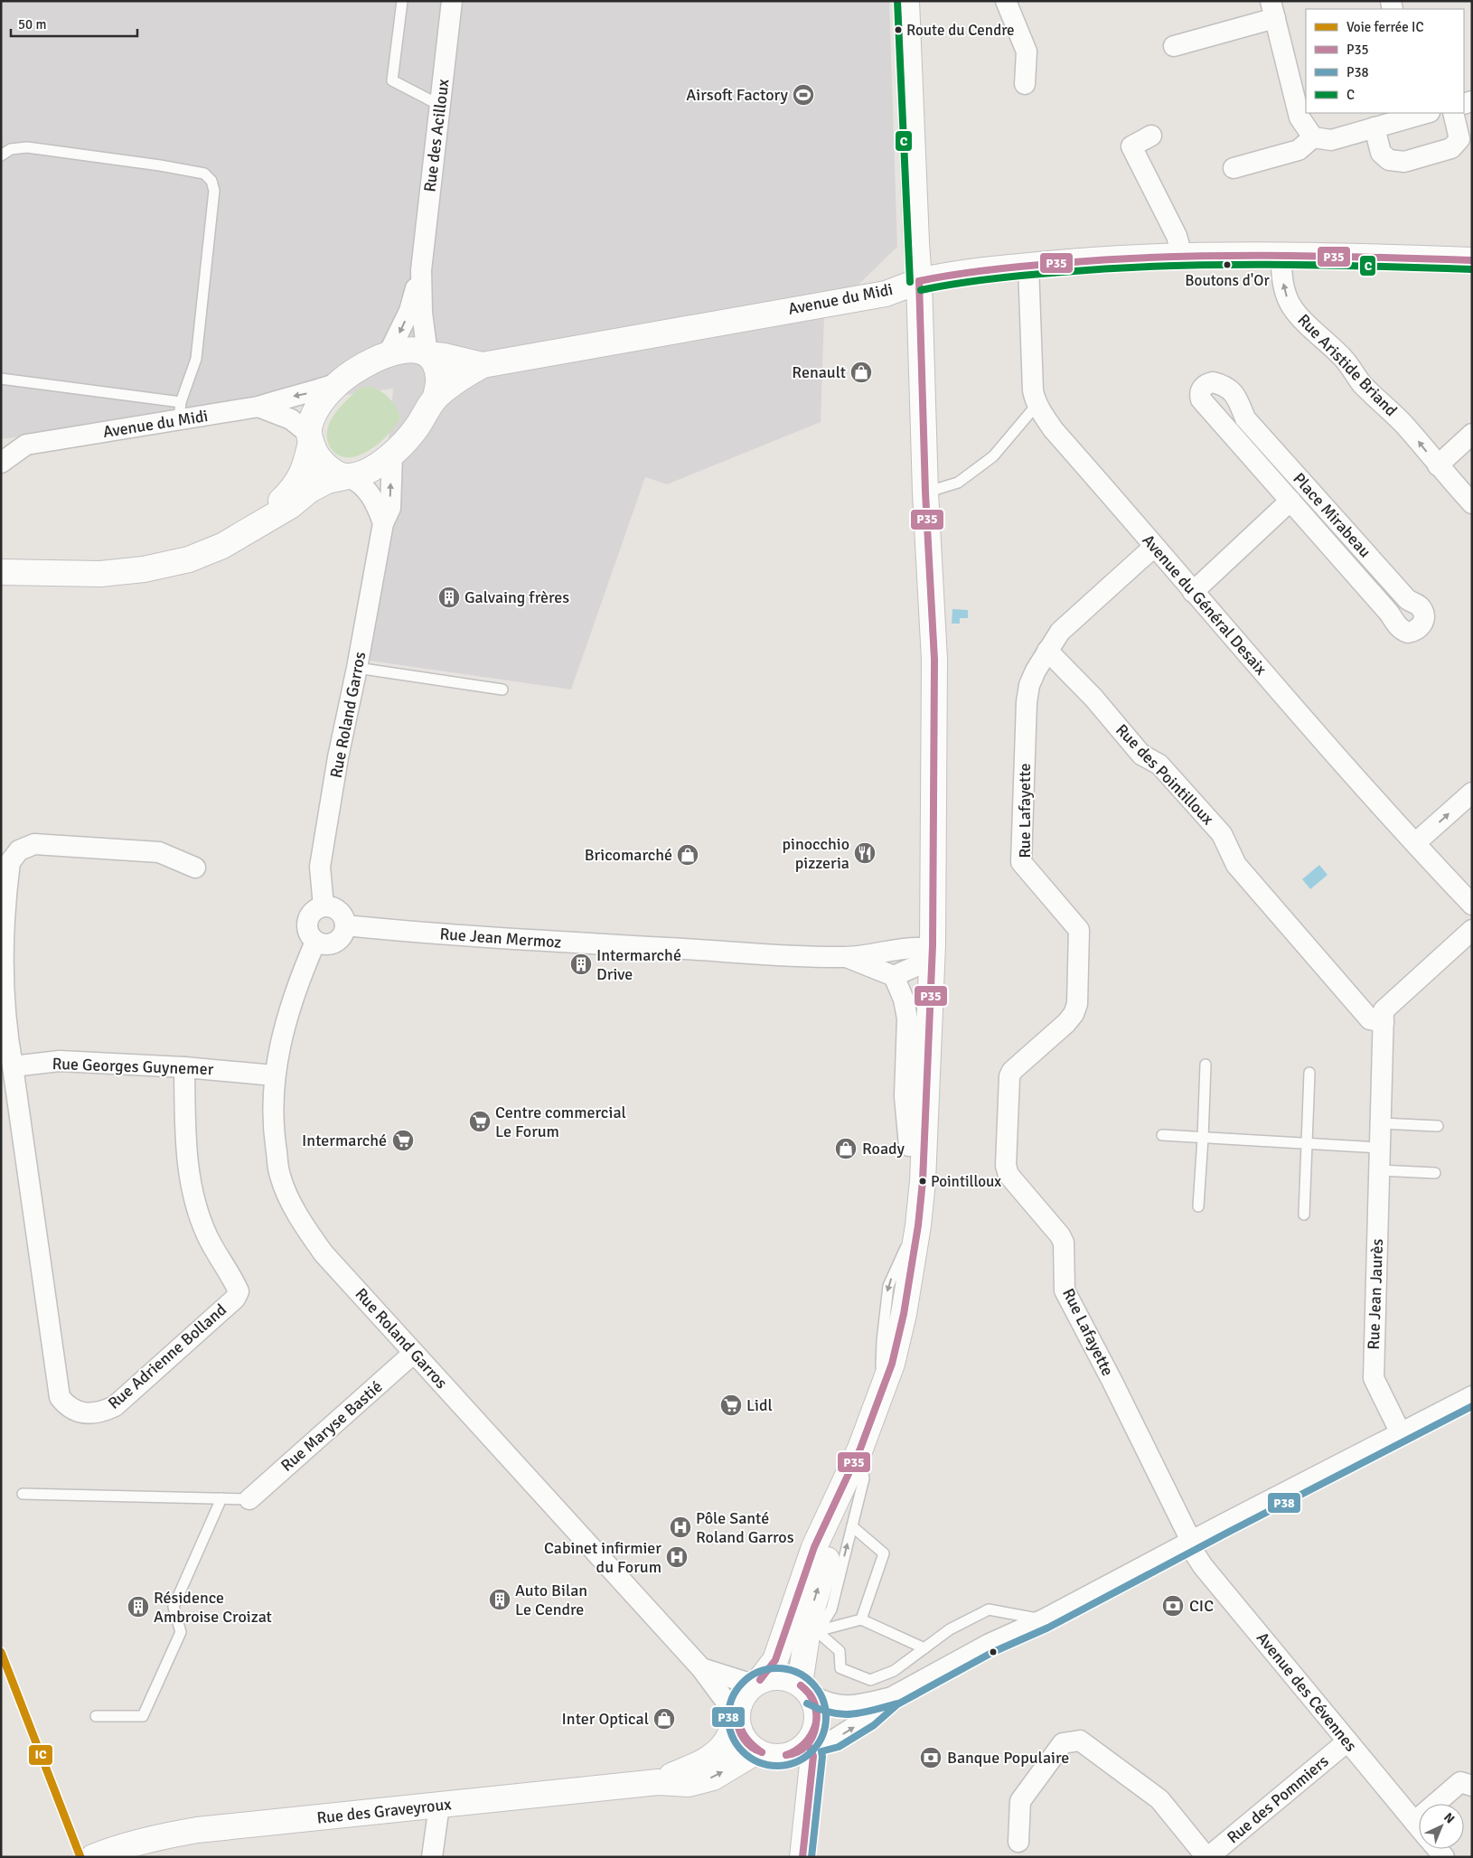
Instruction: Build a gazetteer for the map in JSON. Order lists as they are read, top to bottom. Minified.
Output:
{"streets":{"main road":["Avenue du Midi","Rue des Graveyroux"],"street":["Rue des Acilloux","Rue Aristide Briand","Place Mirabeau","Avenue du Général Desaix","Rue Roland Garros","Rue des Pointilloux","Rue Lafayette","Rue Jean Mermoz","Rue Georges Guynemer","Rue Jean Jaurès","Rue Adrienne Bolland","Rue Maryse Bastié","Avenue des Cévennes","Rue des Pommiers"]},"crossings":[["Rue des Acilloux","Avenue du Midi"],["Rue des Acilloux","Rue Roland Garros"],["Avenue du Midi","Rue Aristide Briand"],["Avenue du Midi","Avenue du Général Desaix"],["Avenue du Midi","Rue Roland Garros"],["Place Mirabeau","Avenue du Général Desaix"],["Avenue du Général Desaix","Rue Lafayette"],["Rue Roland Garros","Rue Jean Mermoz"],["Rue Roland Garros","Rue Georges Guynemer"],["Rue Roland Garros","Rue Maryse Bastié"],["Rue Roland Garros","Rue des Graveyroux"],["Rue des Pointilloux","Rue Lafayette"],["Rue des Pointilloux","Rue Jean Jaurès"],["Rue Lafayette","Avenue des Cévennes"],["Rue Georges Guynemer","Rue Adrienne Bolland"],["Avenue des Cévennes","Rue des Pommiers"]],"one_way":["Rue Aristide Briand"],"places":{"other":["Route du Cendre","Boutons d'Or","Pointilloux"],"sports":["Airsoft Factory"],"shop":["Renault","Bricomarché","Roady","Inter Optical"],"building":["Galvaing frères","Intermarché Drive","Auto Bilan Le Cendre","Résidence Ambroise Croizat"],"restaurant":["pinocchio pizzeria"],"supermarket":["Centre commercial Le Forum","Intermarché","Lidl"],"hospital":["Pôle Santé Roland Garros","Cabinet infirmier du Forum"],"bank":["CIC","Banque Populaire"]},"lines":["transit line C","transit line P35","transit line P38","rail line IC"],"legend":["Voie ferrée IC","P35","P38","C"],"scale_bar":"50 m","north":"top right"}
